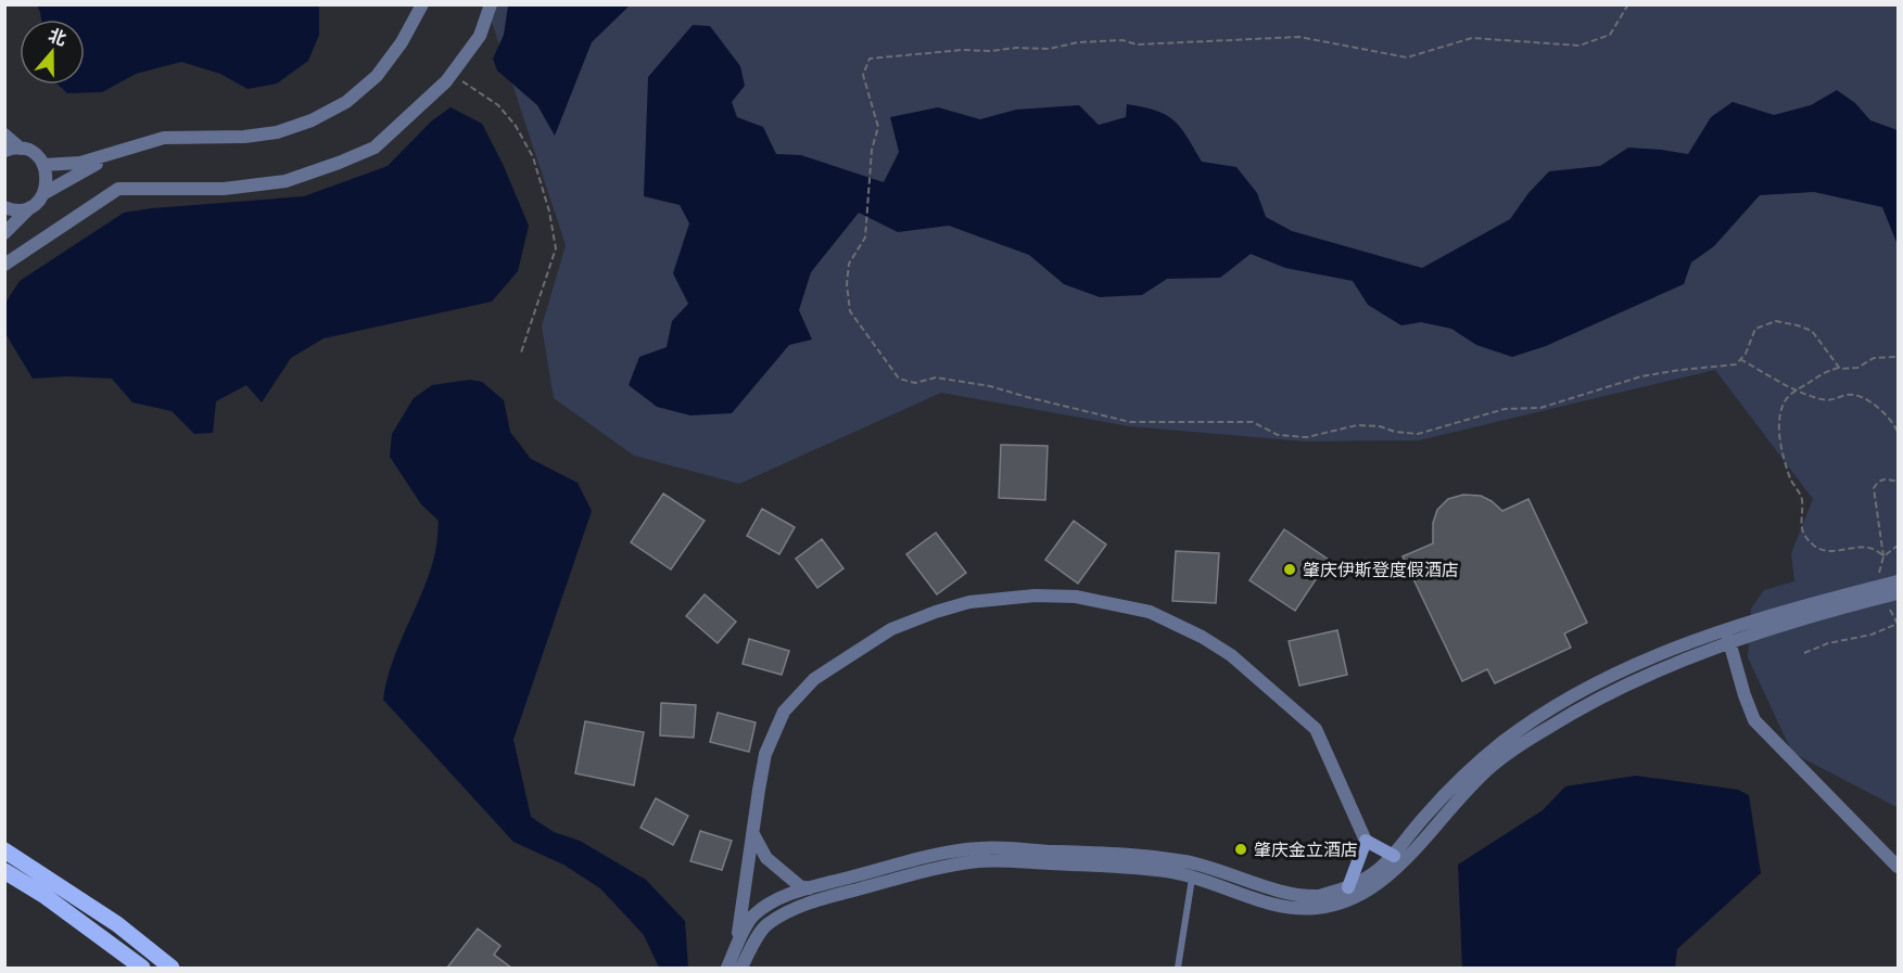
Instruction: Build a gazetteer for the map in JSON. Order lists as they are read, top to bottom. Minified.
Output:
{"places":["肇庆伊斯登度假酒店","肇庆金立酒店"],"north":"top"}
